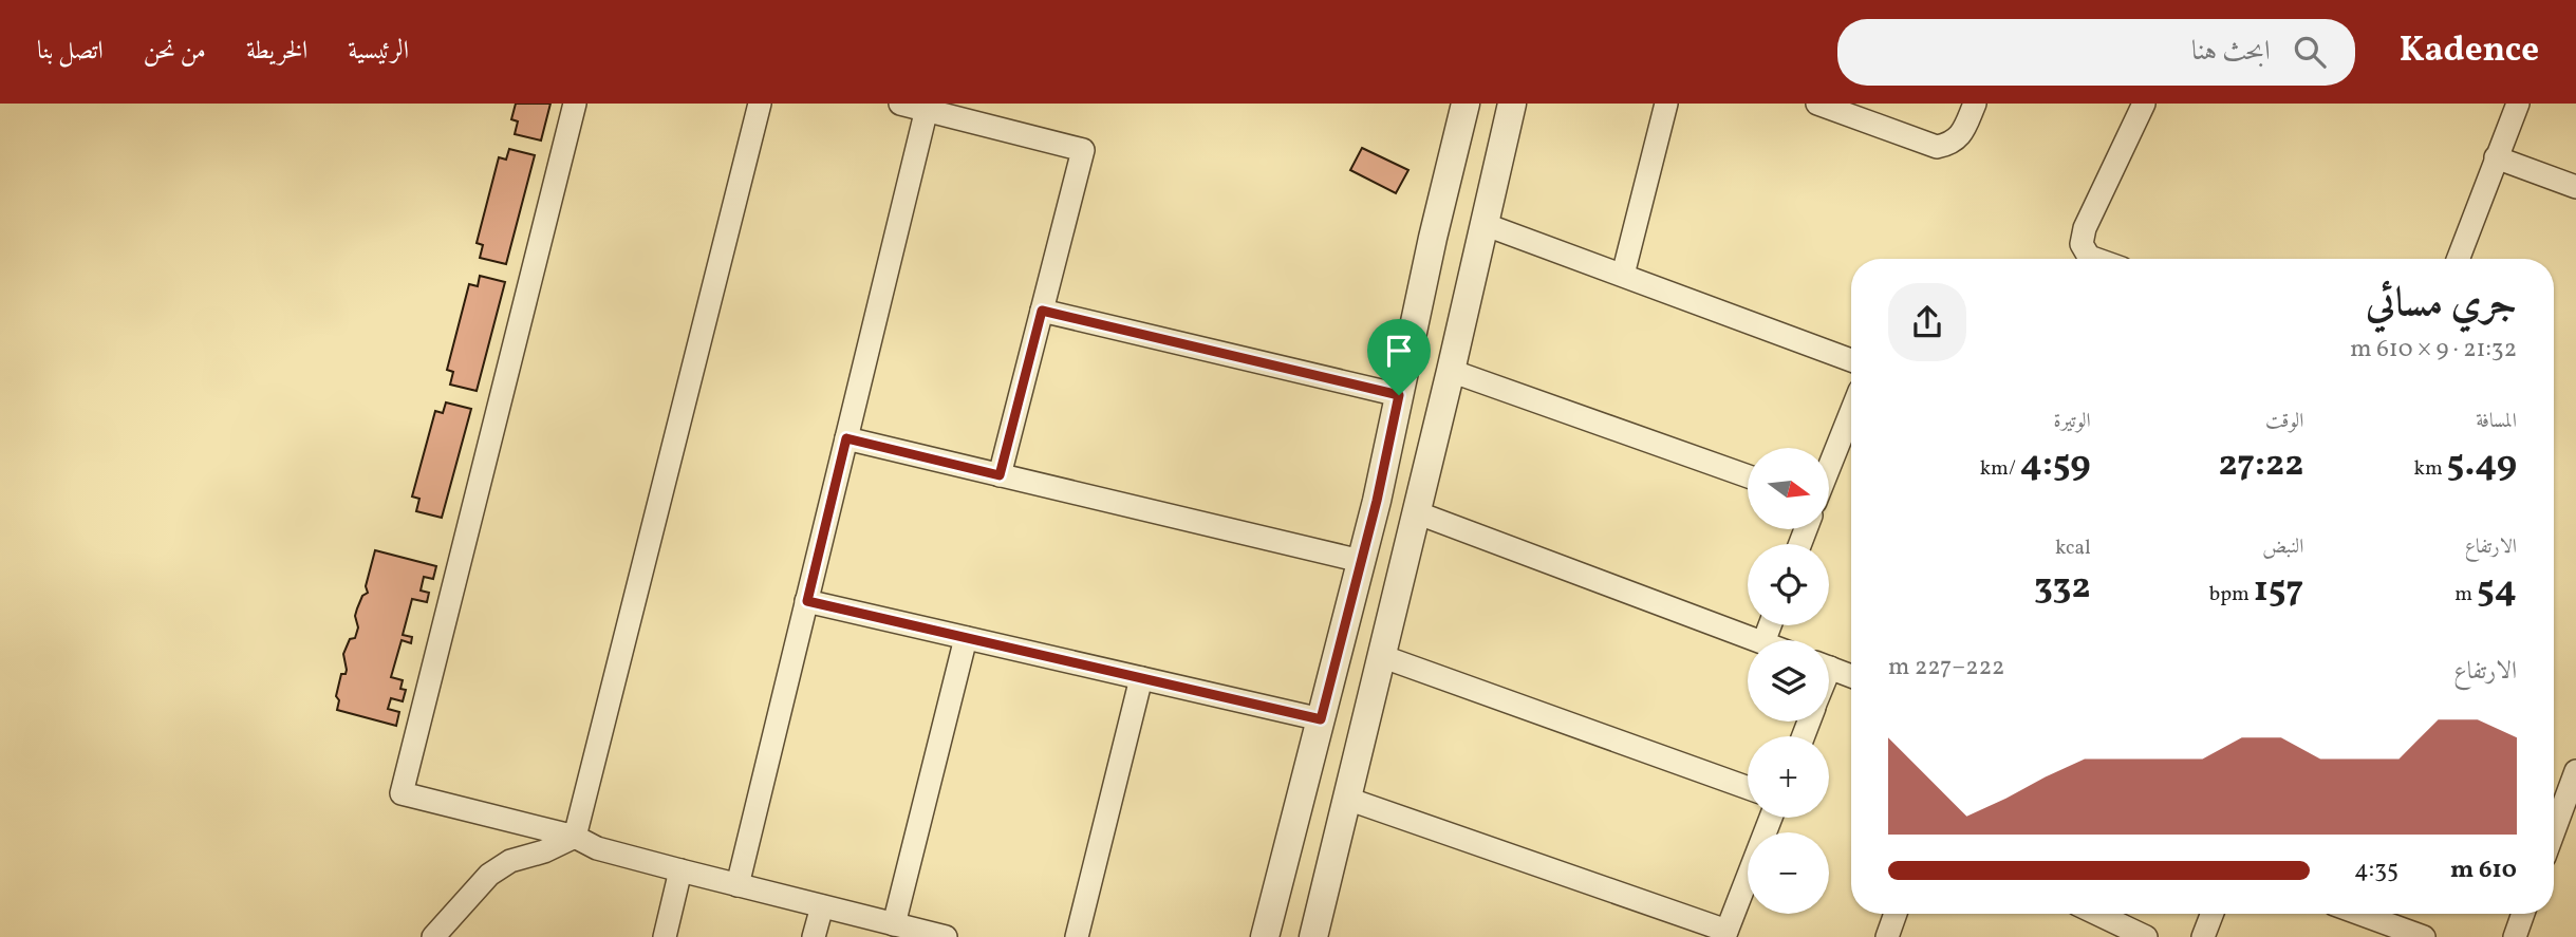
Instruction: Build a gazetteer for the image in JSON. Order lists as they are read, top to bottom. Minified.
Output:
{"north":"right","page":{"header":"Kadence","search":"ابحث هنا","nav":["الرئيسية","الخريطة","من نحن","اتصل بنا"],"heading":["جري مسائي","21:32 · 9 × 610 m"],"stats":[["المسافة","5.49 km"],["الوقت","27:22"],["الوتيرة","4:59 /km"],["الارتفاع","54 m"],["النبض","157 bpm"],["kcal","332"]],"map_buttons":["+","−"],"chart":["الارتفاع","222–227 m"],"list":[{"name":"610 m","note":"4:35"}]}}
